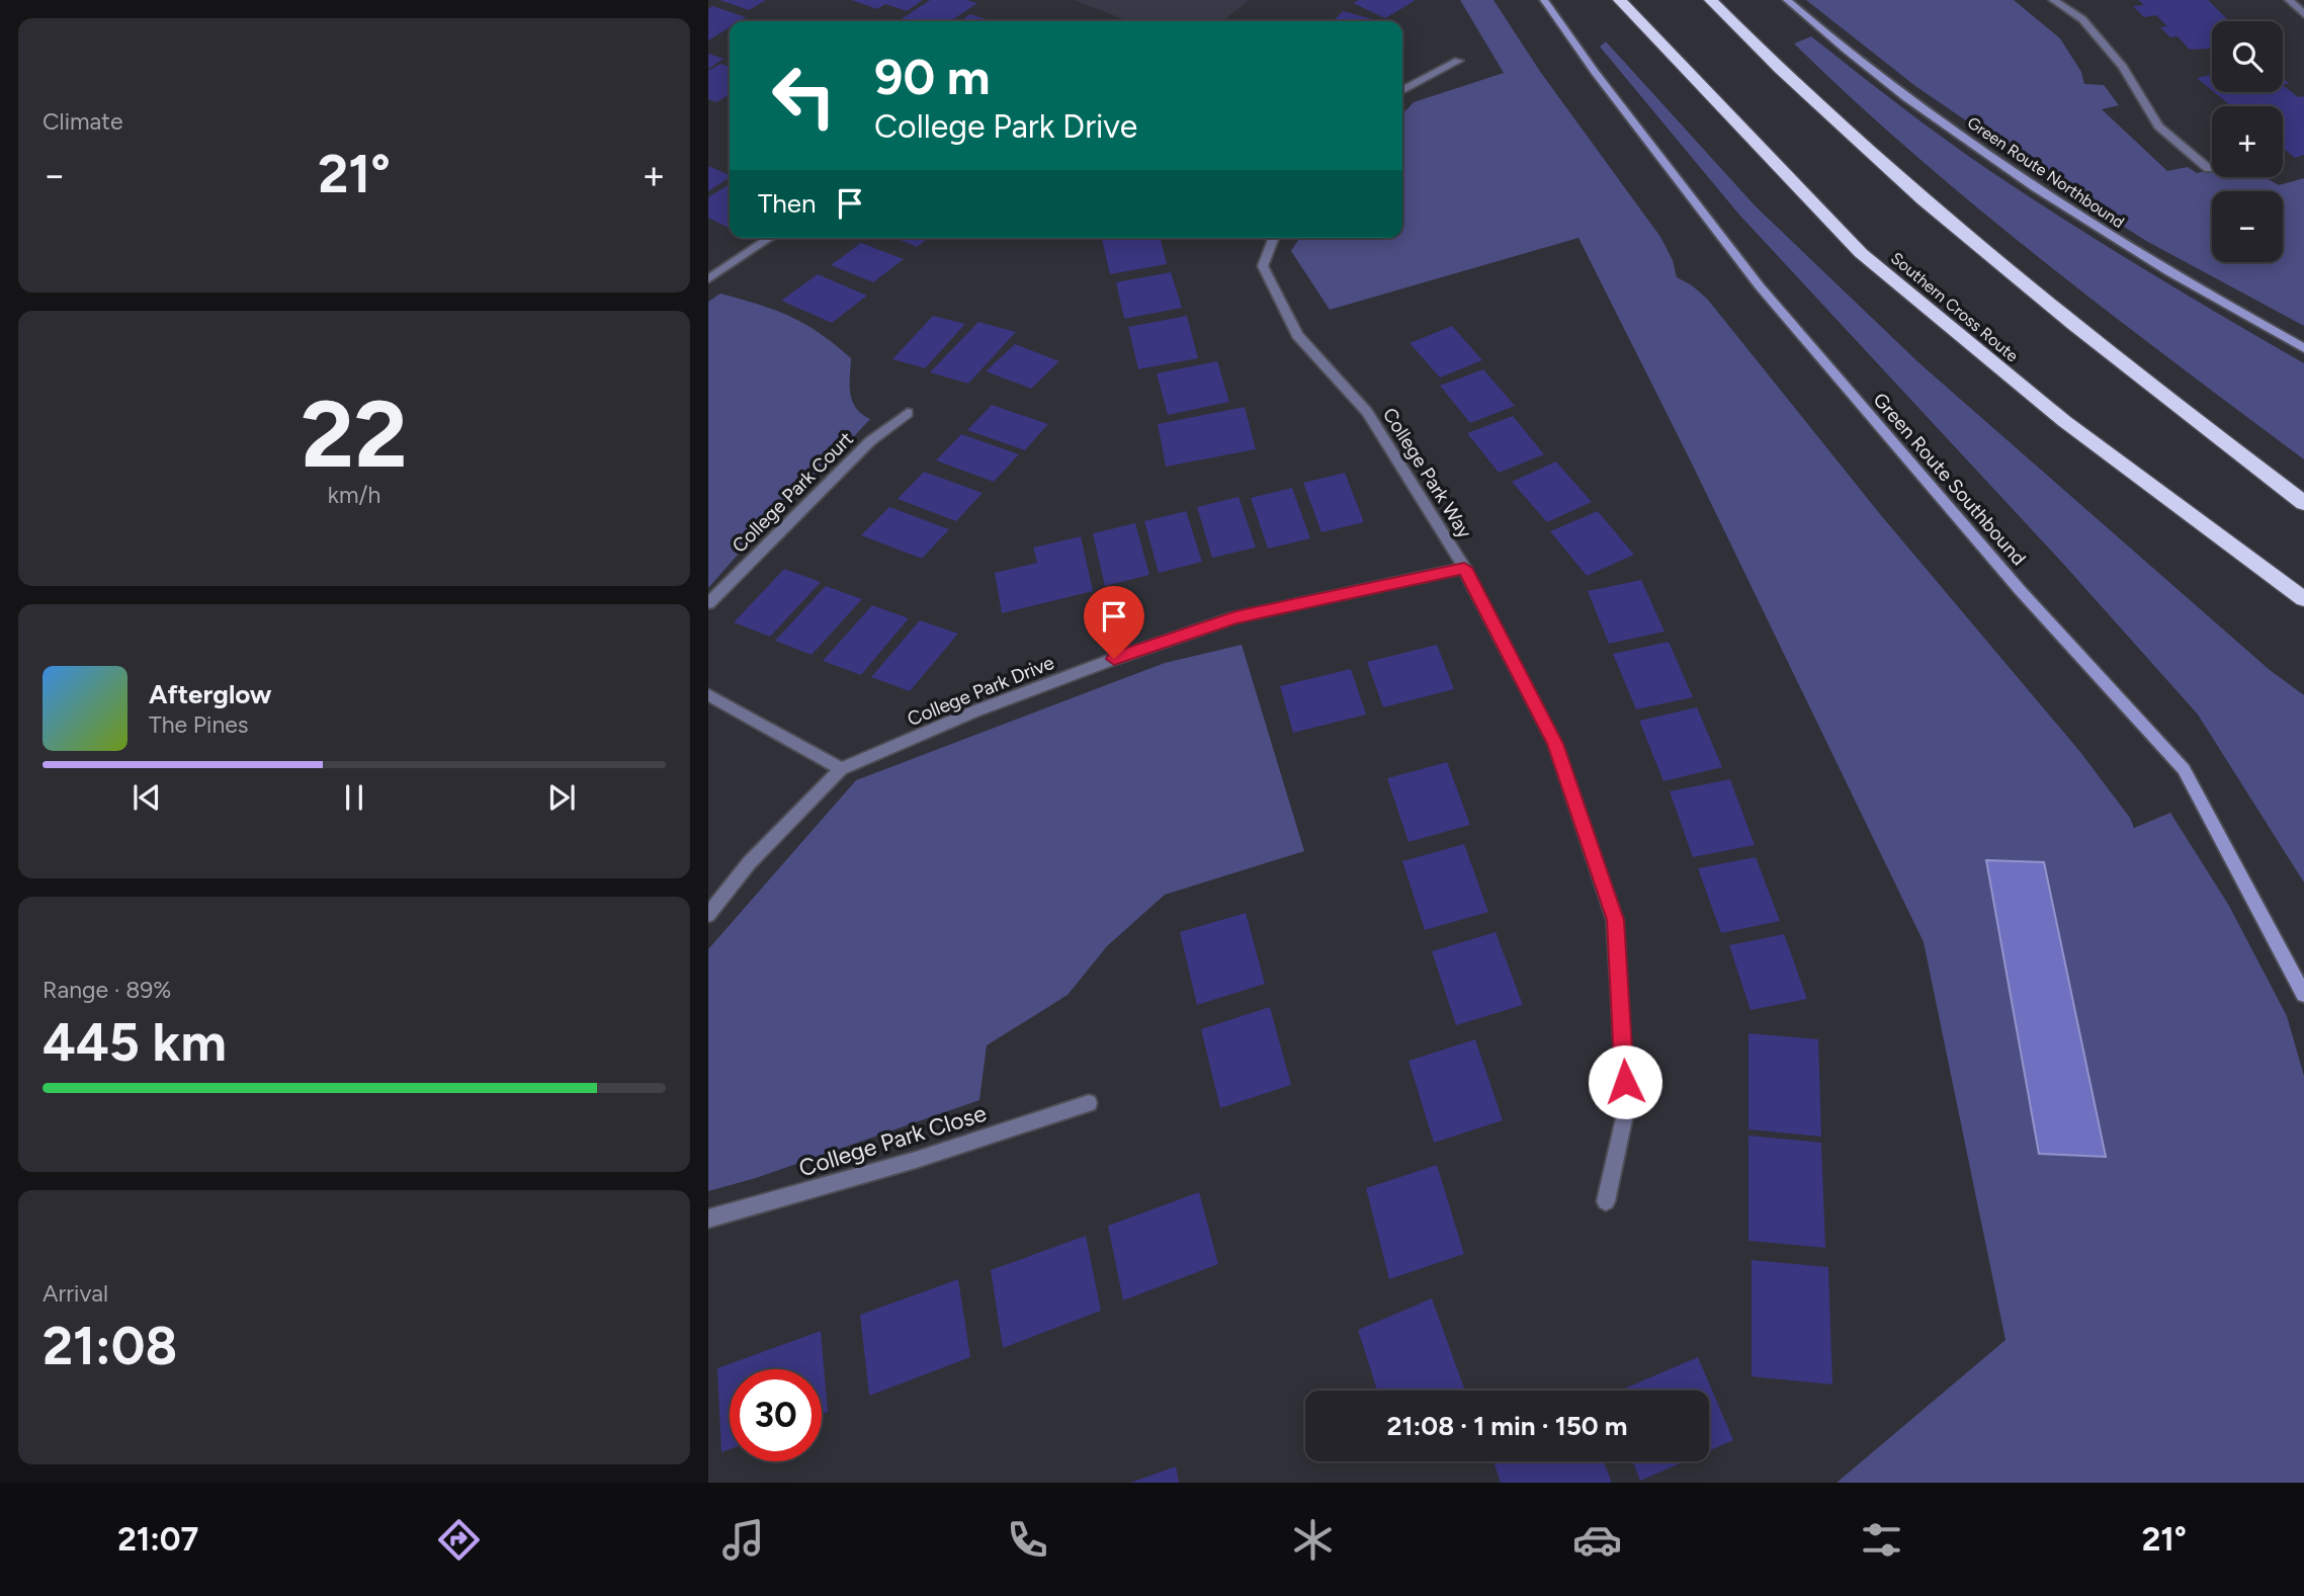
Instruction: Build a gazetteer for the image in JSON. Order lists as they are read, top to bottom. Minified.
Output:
{"streets":{"highway":["Southern Cross Route"],"main road":["Green Route Northbound","Green Route Southbound"],"street":["College Park Way","College Park Court","College Park Drive","College Park Close"]},"crossings":[["College Park Way","College Park Drive"]],"page":{"tile":["Climate",["22","km/h"],["Range · 89%","445 km"],["Arrival","21:08"]],"map_buttons":["+","−"],"turn":["90 m","College Park Drive"],"heat":["−","21°","+"],"then":"Then","song":["Afterglow","The Pines"],"limit":"30","trip":"21:08 · 1 min · 150 m","tabs":["21:07","21°"]}}
